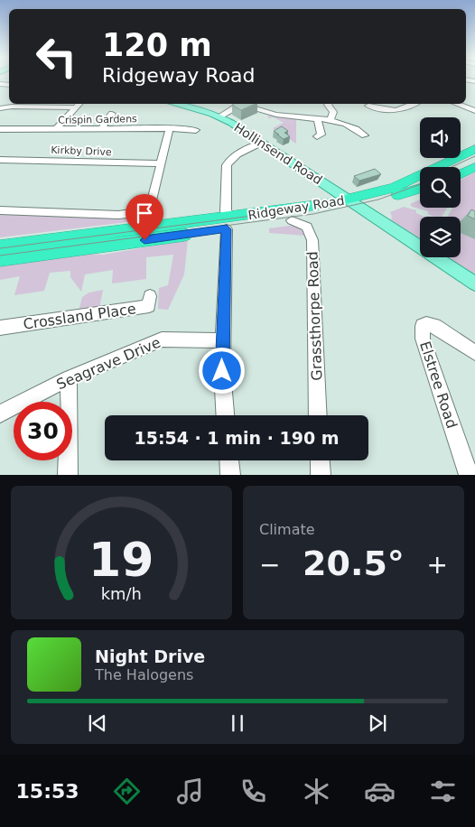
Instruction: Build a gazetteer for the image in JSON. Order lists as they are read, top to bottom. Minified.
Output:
{"streets":{"highway":["Ridgeway Road"],"main road":["Hollinsend Road"],"street":["Crispin Gardens","Kirkby Drive","Crossland Place","Grassthorpe Road","Seagrave Drive","Elstree Road"]},"crossings":[["Hollinsend Road","Ridgeway Road"],["Ridgeway Road","Grassthorpe Road"]],"page":{"turn":["120 m","Ridgeway Road"],"limit":"30","trip":"15:54 · 1 min · 190 m","tile":"Climate","heat":["−","20.5°","+"],"song":["Night Drive","The Halogens"],"tabs":"15:53","gauge":["19","km/h"]}}
